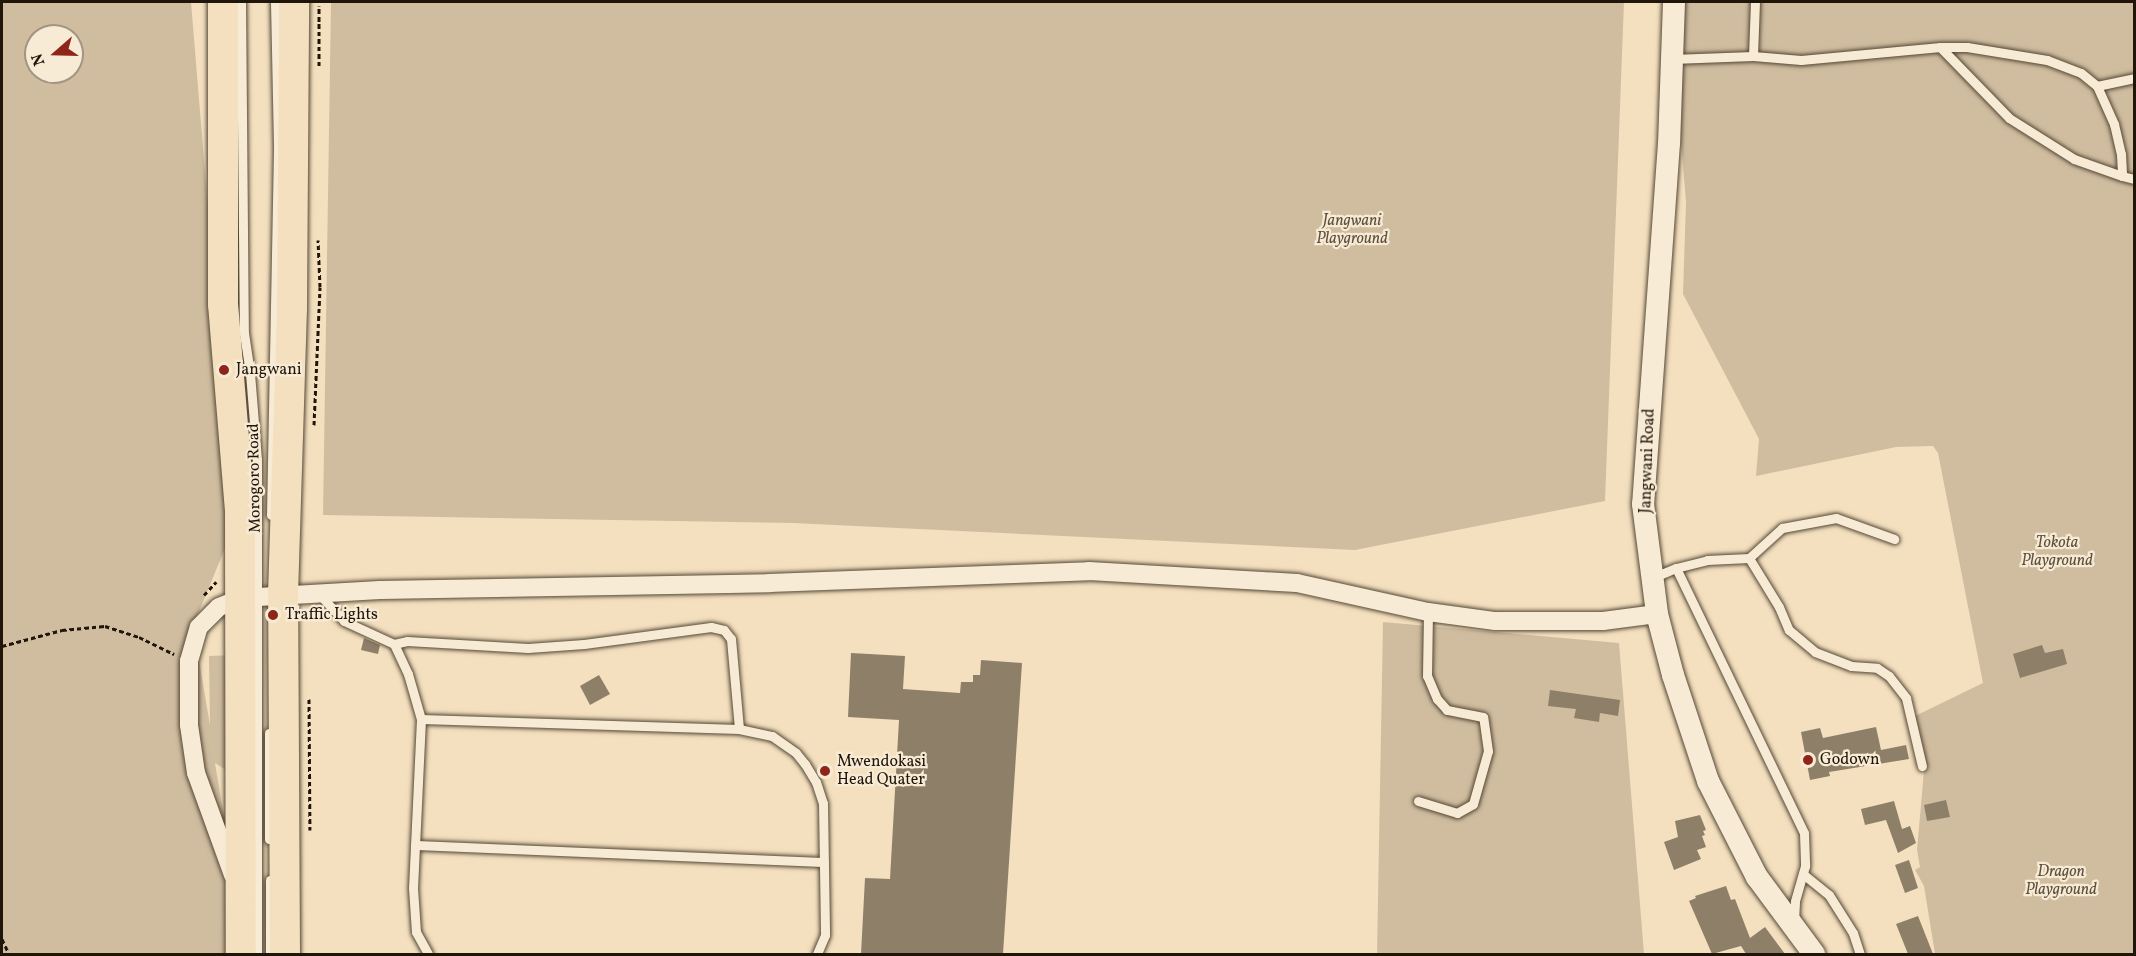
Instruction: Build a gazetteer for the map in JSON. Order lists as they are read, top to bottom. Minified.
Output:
{"streets":{"highway":["Morogoro Road"],"street":["Jangwani Road"]},"parks":["Jangwani Playground","Tokota Playground","Dragon Playground"],"places":["Jangwani","Traffic Lights","Godown","Mwendokasi Head Quater"],"north":"left"}
